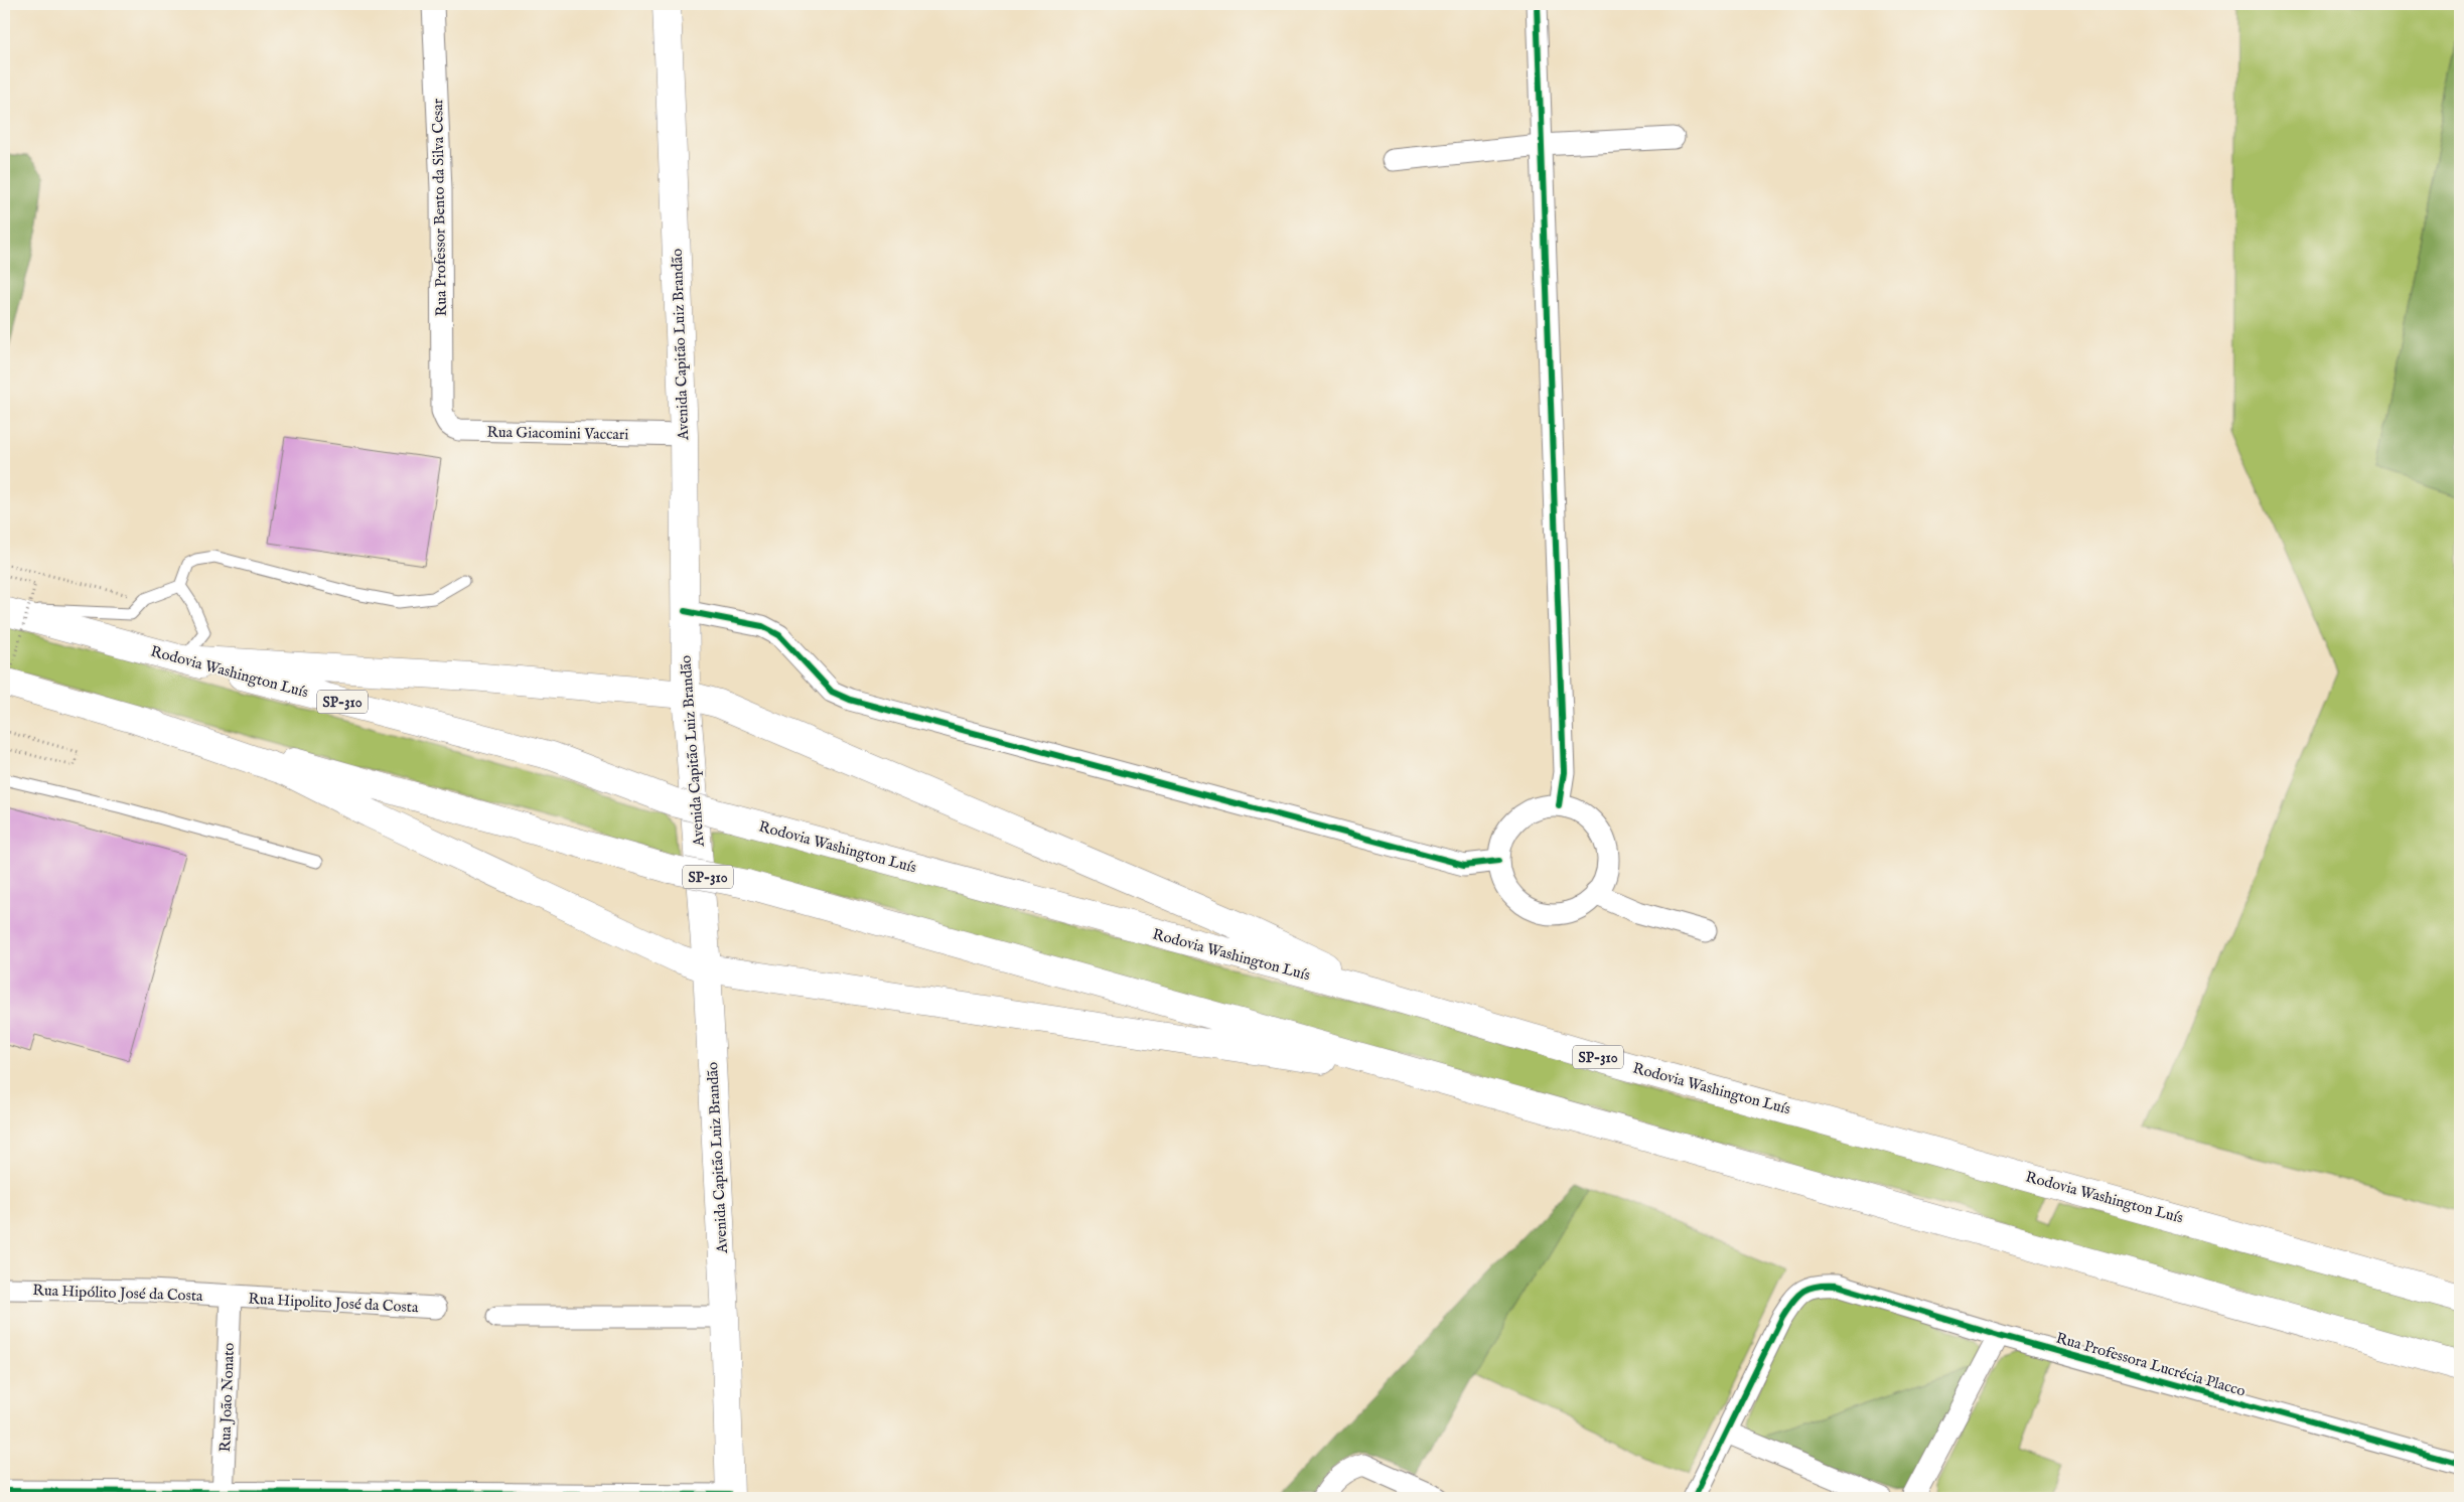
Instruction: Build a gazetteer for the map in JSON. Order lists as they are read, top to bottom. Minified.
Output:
{"streets":{"main road":["Avenida Capitão Luiz Brandão","Rodovia Washington Luís","SP-310"],"street":["Rua Professor Bento da Silva Cesar","Rua Giacomini Vaccari","Rua Hipólito José da Costa","Rua Hipolito José da Costa","Rua Professora Lucrécia Placco","Rua João Nonato"]},"crossings":[["Rua Professor Bento da Silva Cesar","Rua Giacomini Vaccari"],["Avenida Capitão Luiz Brandão","Rua Giacomini Vaccari"],["Rua Hipólito José da Costa","Rua Hipolito José da Costa"],["Rua Hipólito José da Costa","Rua João Nonato"],["Rua Hipolito José da Costa","Rua João Nonato"]]}
